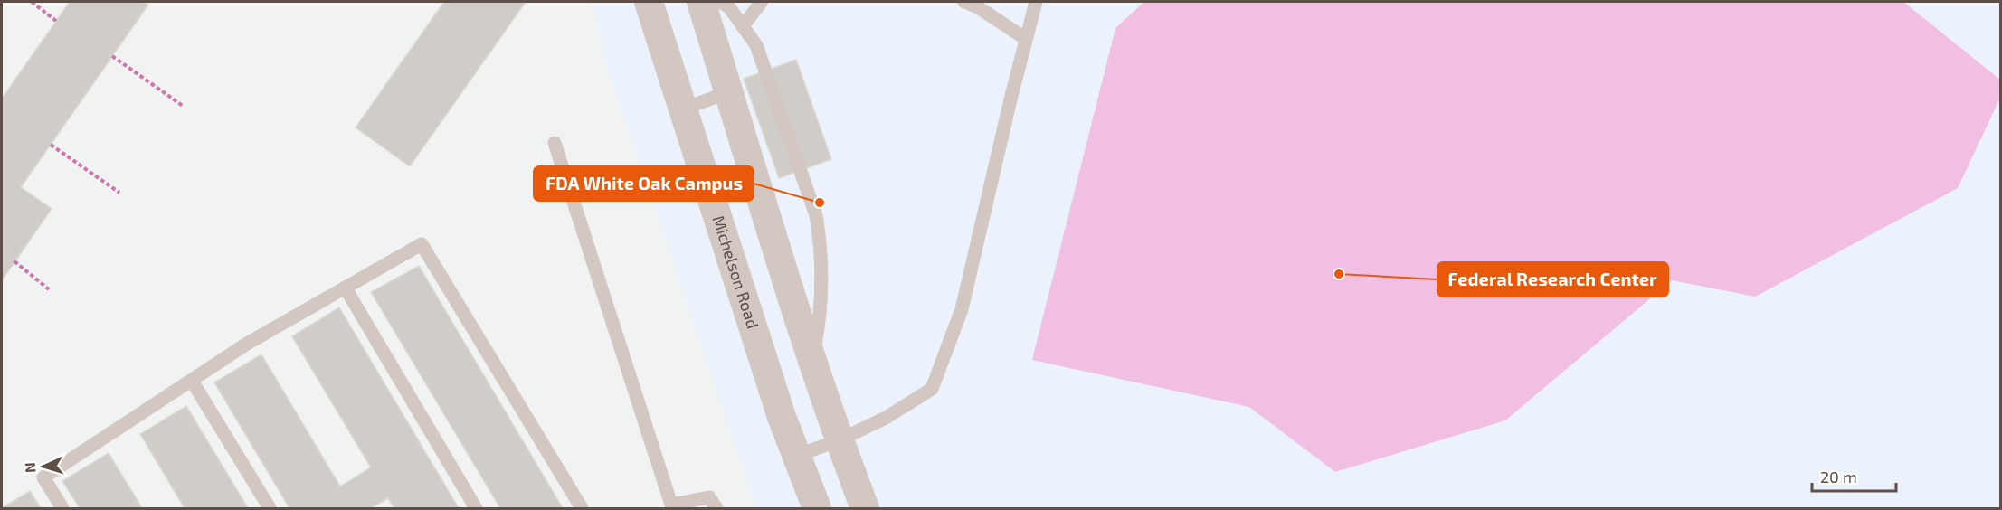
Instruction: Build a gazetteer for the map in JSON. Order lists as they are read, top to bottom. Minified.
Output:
{"streets":{"street":["Michelson Road"]},"places":["FDA White Oak Campus","Federal Research Center"],"scale_bar":"20 m","north":"left"}
